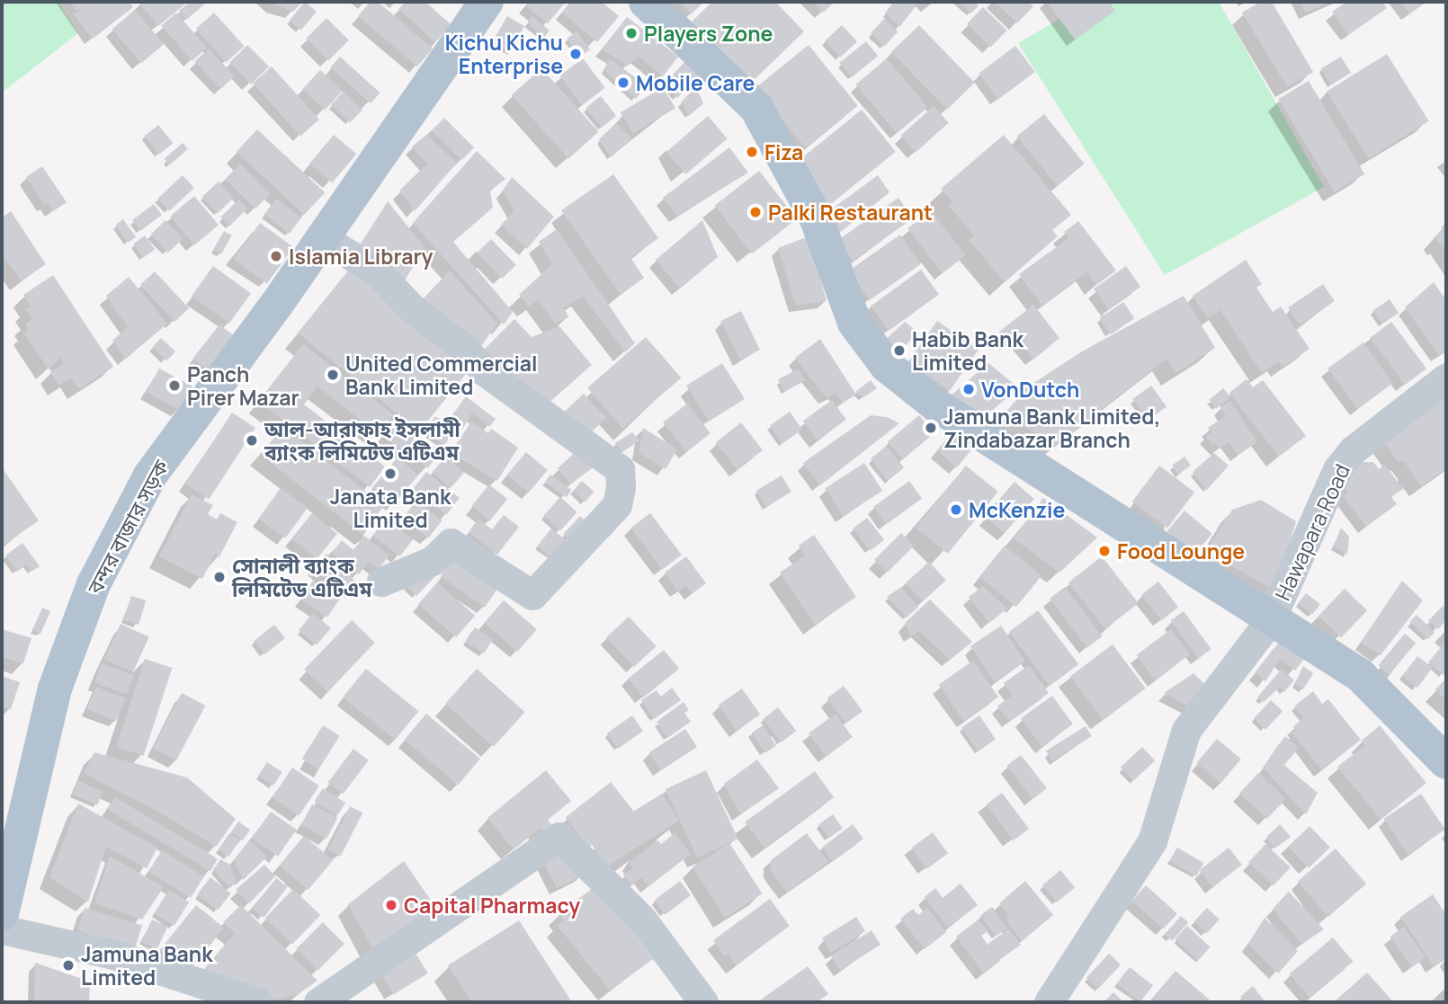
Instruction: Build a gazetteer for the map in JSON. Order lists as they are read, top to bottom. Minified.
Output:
{"streets":{"main road":["বন্দর বাজার সড়ক"],"street":["Hawapara Road"]},"places":["Players Zone","Kichu Kichu Enterprise","Mobile Care","Fiza","Palki Restaurant","Islamia Library","Habib Bank Limited","United Commercial Bank Limited","Panch Pirer Mazar","VonDutch","Jamuna Bank Limited, Zindabazar Branch","আল-আরাফাহ ইসলামী ব্যাংক লিমিটেড এটিএম","Janata Bank Limited","McKenzie","Food Lounge","সোনালী ব্যাংক লিমিটেড এটিএম","Capital Pharmacy","Jamuna Bank Limited"]}
